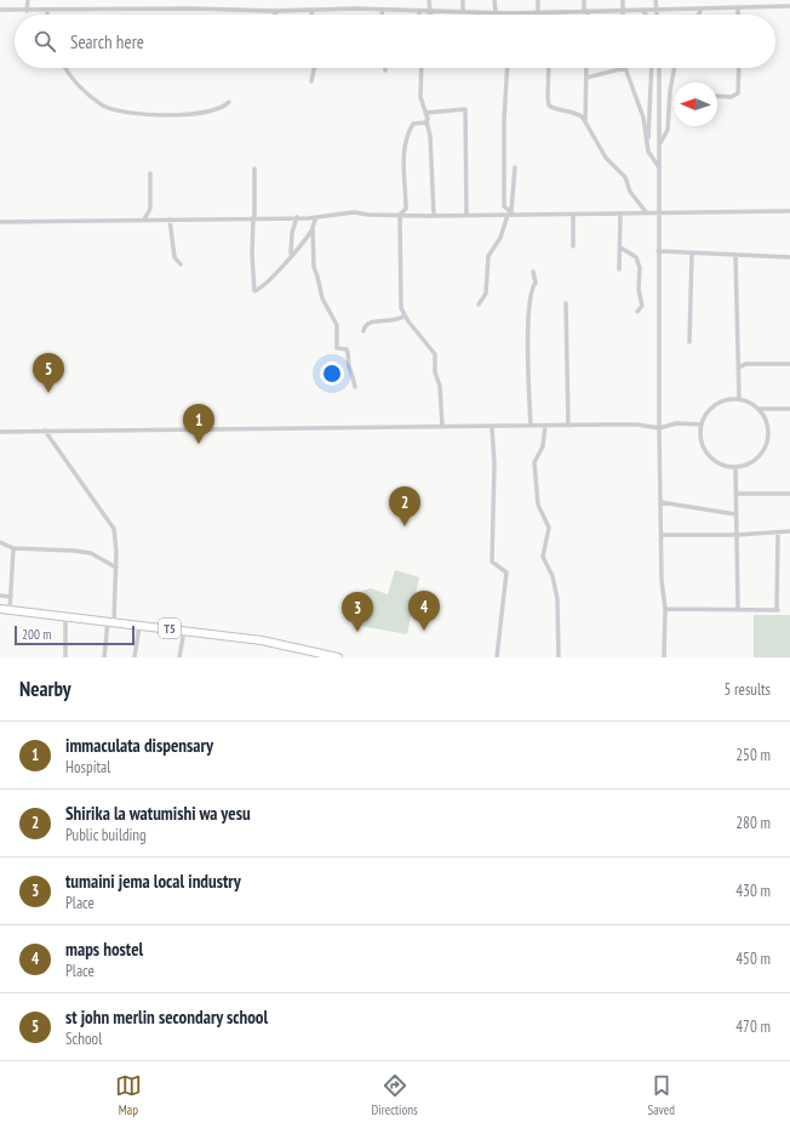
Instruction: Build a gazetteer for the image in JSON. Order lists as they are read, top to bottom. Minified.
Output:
{"streets":{"highway":["T5"]},"scale_bar":"200 m","north":"left","page":{"search":"Search here","pins":["5","1","2","4","3"],"scale":"200 m","heading":["Nearby","5 results"],"list":[{"mark":"1","name":"immaculata dispensary","note":"Hospital","value":"250 m"},{"mark":"2","name":"Shirika la watumishi wa yesu","note":"Public building","value":"280 m"},{"mark":"3","name":"tumaini jema local industry","note":"Place","value":"430 m"},{"mark":"4","name":"maps hostel","note":"Place","value":"450 m"},{"mark":"5","name":"st john merlin secondary school","note":"School","value":"470 m"}],"nav":["Map","Directions","Saved"]}}
